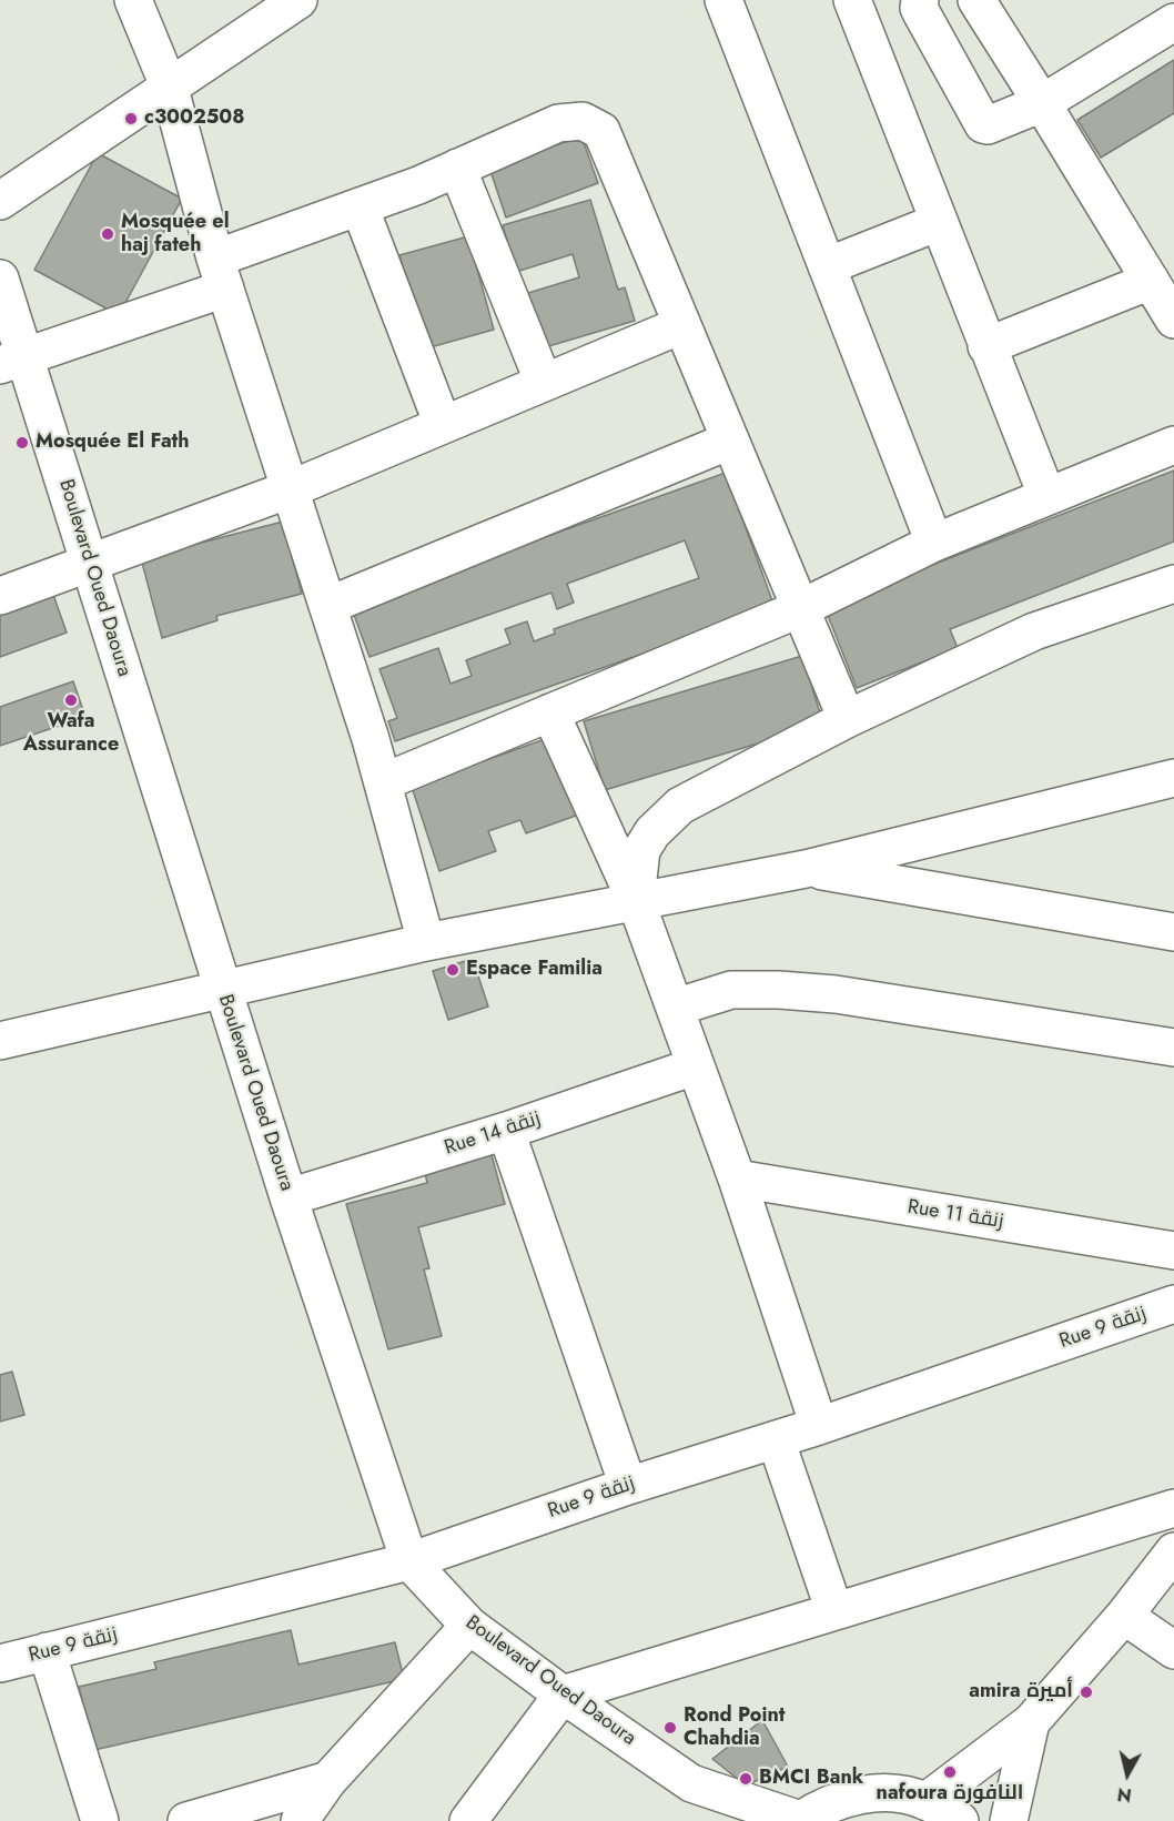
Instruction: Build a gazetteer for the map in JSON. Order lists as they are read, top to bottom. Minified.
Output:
{"streets":{"street":["Boulevard Oued Daoura","Rue 14 زنقة","Rue 11 زنقة","Rue 9 زنقة"]},"crossings":[["Boulevard Oued Daoura","Rue 14 زنقة"],["Boulevard Oued Daoura","Rue 9 زنقة"]],"places":["c3002508","Mosquée el haj fateh","Mosquée El Fath","Wafa Assurance","Espace Familia","amira أميرة","Rond Point Chahdia","nafoura النافورة","BMCI Bank"],"north":"bottom"}
